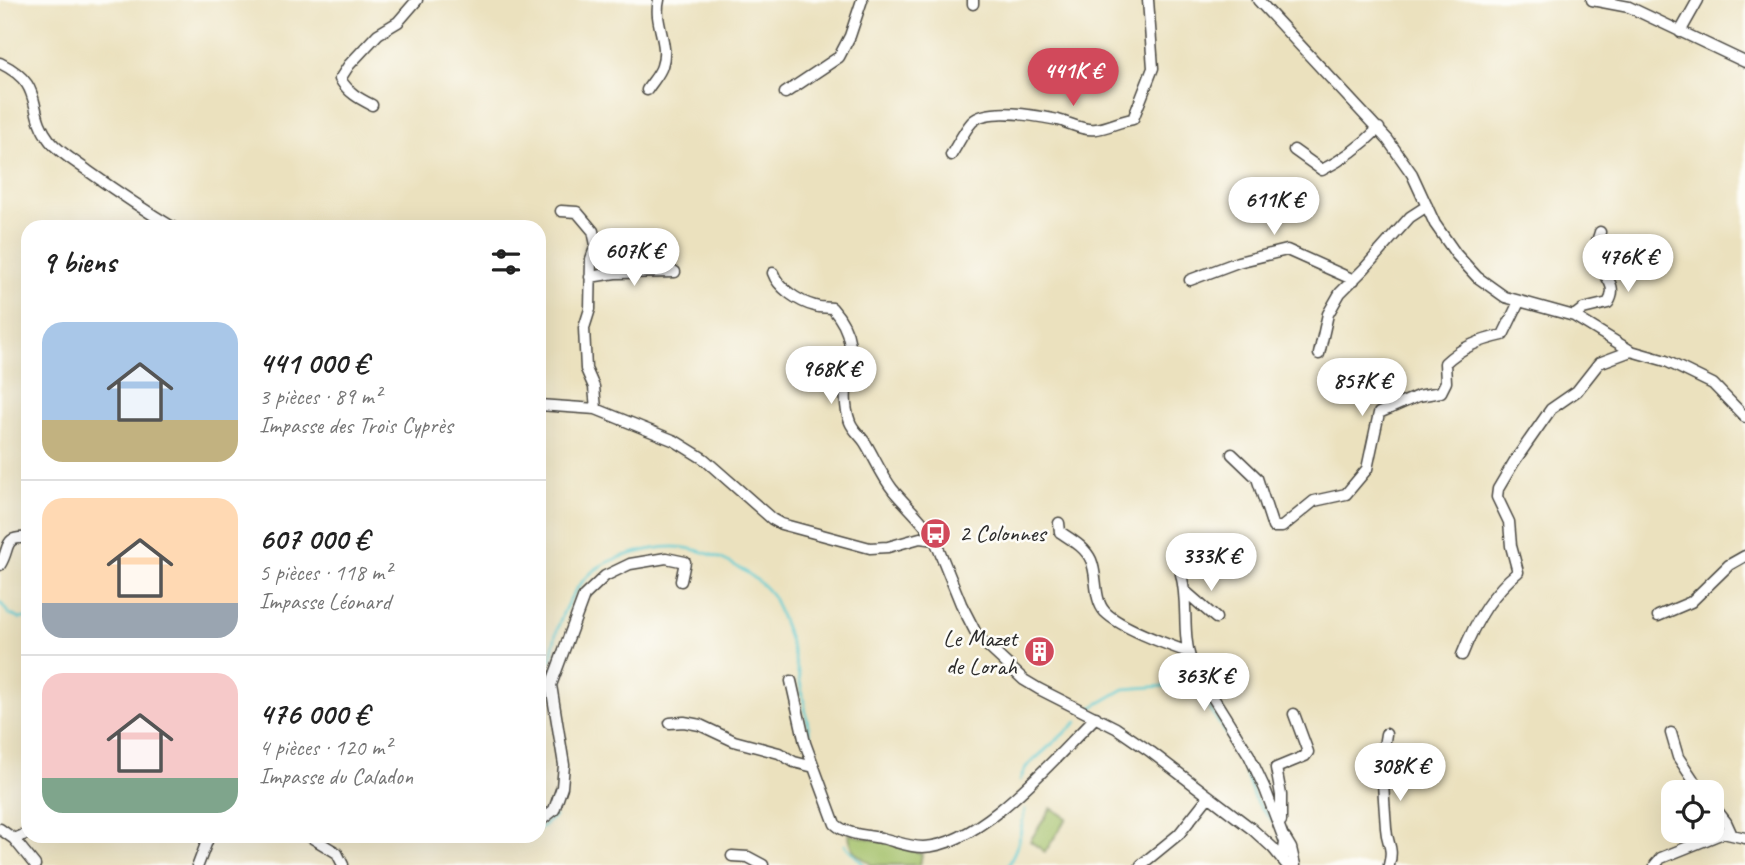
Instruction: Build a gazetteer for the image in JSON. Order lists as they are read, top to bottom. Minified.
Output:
{"places":{"bus stop":["2 Colonnes"],"building":["Le Mazet de Lorah"]},"page":{"price":["441K €","611K €","607K €","476K €","968K €","857K €","333K €","363K €","308K €"],"heading":"9 biens","list":[{"name":"441 000 €","note":"3 pièces · 89 m² · Impasse des Trois Cyprès"},{"name":"607 000 €","note":"5 pièces · 118 m² · Impasse Léonard"},{"name":"476 000 €","note":"4 pièces · 120 m² · Impasse du Caladon"}]}}
